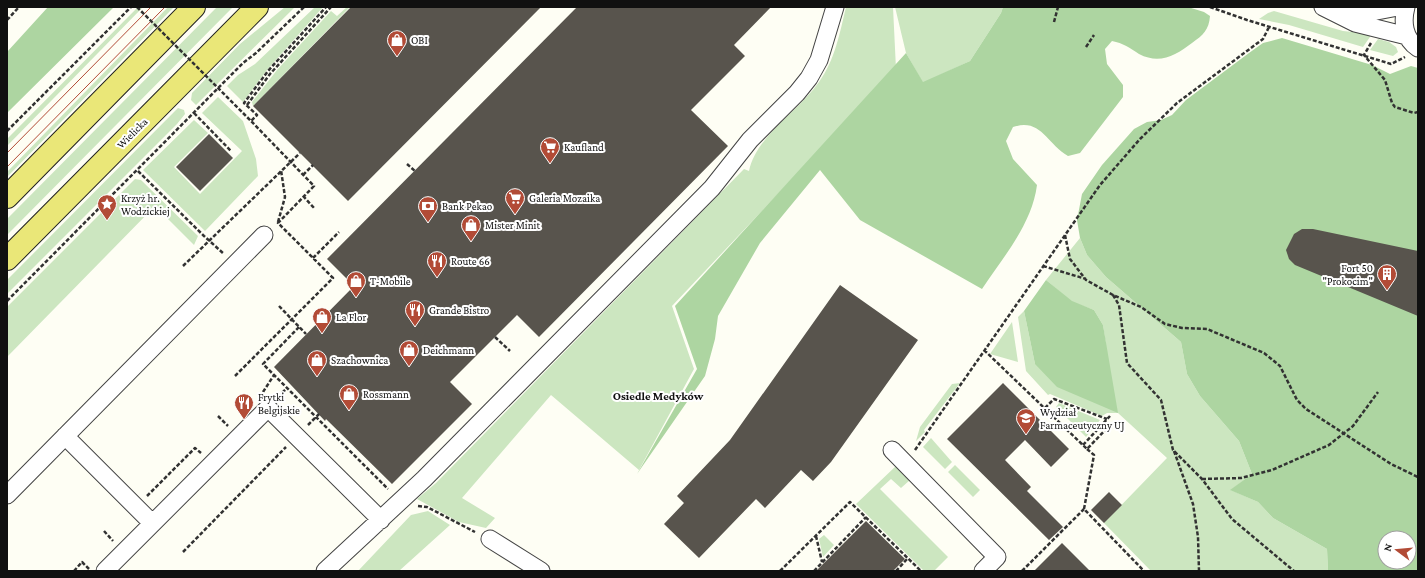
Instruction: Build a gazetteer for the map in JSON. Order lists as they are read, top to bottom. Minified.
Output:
{"streets":{"main road":["Wielicka"]},"districts":["Osiedle Medyków"],"places":{"shop":["OBI","Mister Minit","T-Mobile","La Flor","Deichmann","Szachownica","Rossmann"],"supermarket":["Kaufland","Galeria Mozaika"],"place":["Krzyż hr. Wodzickiej"],"bank":["Bank Pekao"],"restaurant":["Route 66","Grande Bistro","Frytki Belgijskie"],"building":["Fort 50 \"Prokocim\""],"school or university":["Wydział Farmaceutyczny UJ"]},"north":"left"}
